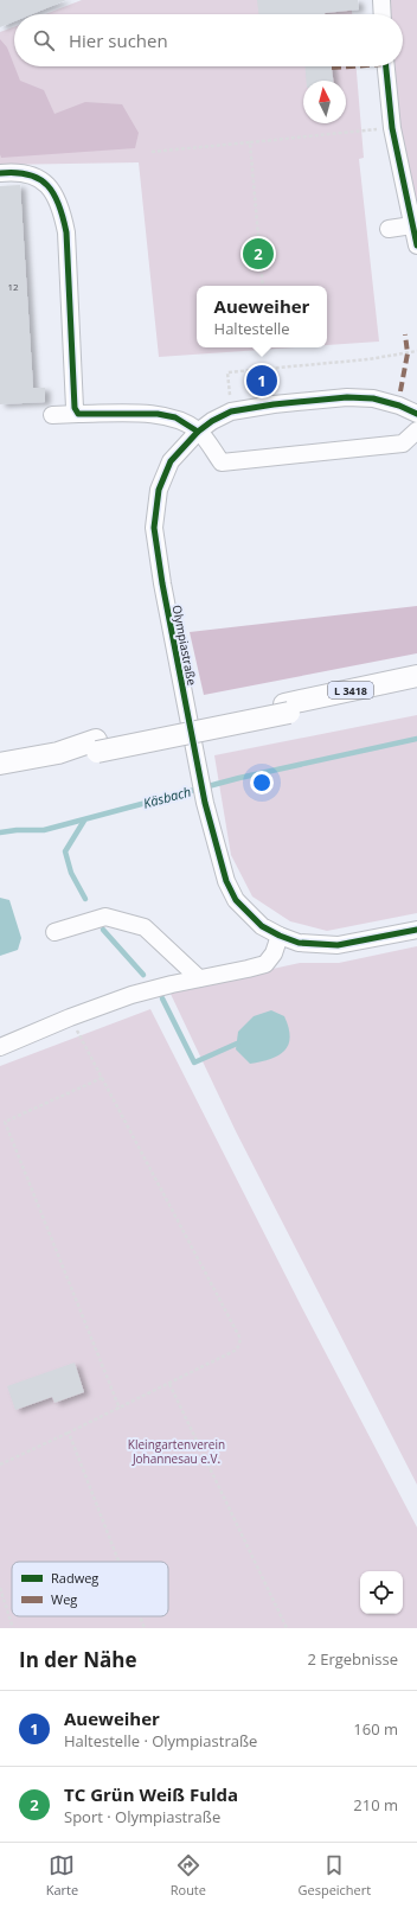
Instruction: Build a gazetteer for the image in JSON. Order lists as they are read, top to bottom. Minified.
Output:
{"streets":{"main road":["L 3418"],"street":["Olympiastraße"]},"water":["Käsbach"],"parks":["Kleingartenverein Johannesau e.V."],"house_numbers":["12"],"legend":["Radweg","Weg"],"north":"top","page":{"search":"Hier suchen","pins":["2","1"],"popup":["Aueweiher","Haltestelle"],"heading":["In der Nähe","2 Ergebnisse"],"list":[{"mark":"1","name":"Aueweiher","note":"Haltestelle · Olympiastraße","value":"160 m"},{"mark":"2","name":"TC Grün Weiß Fulda","note":"Sport · Olympiastraße","value":"210 m"}],"nav":["Karte","Route","Gespeichert"]}}
